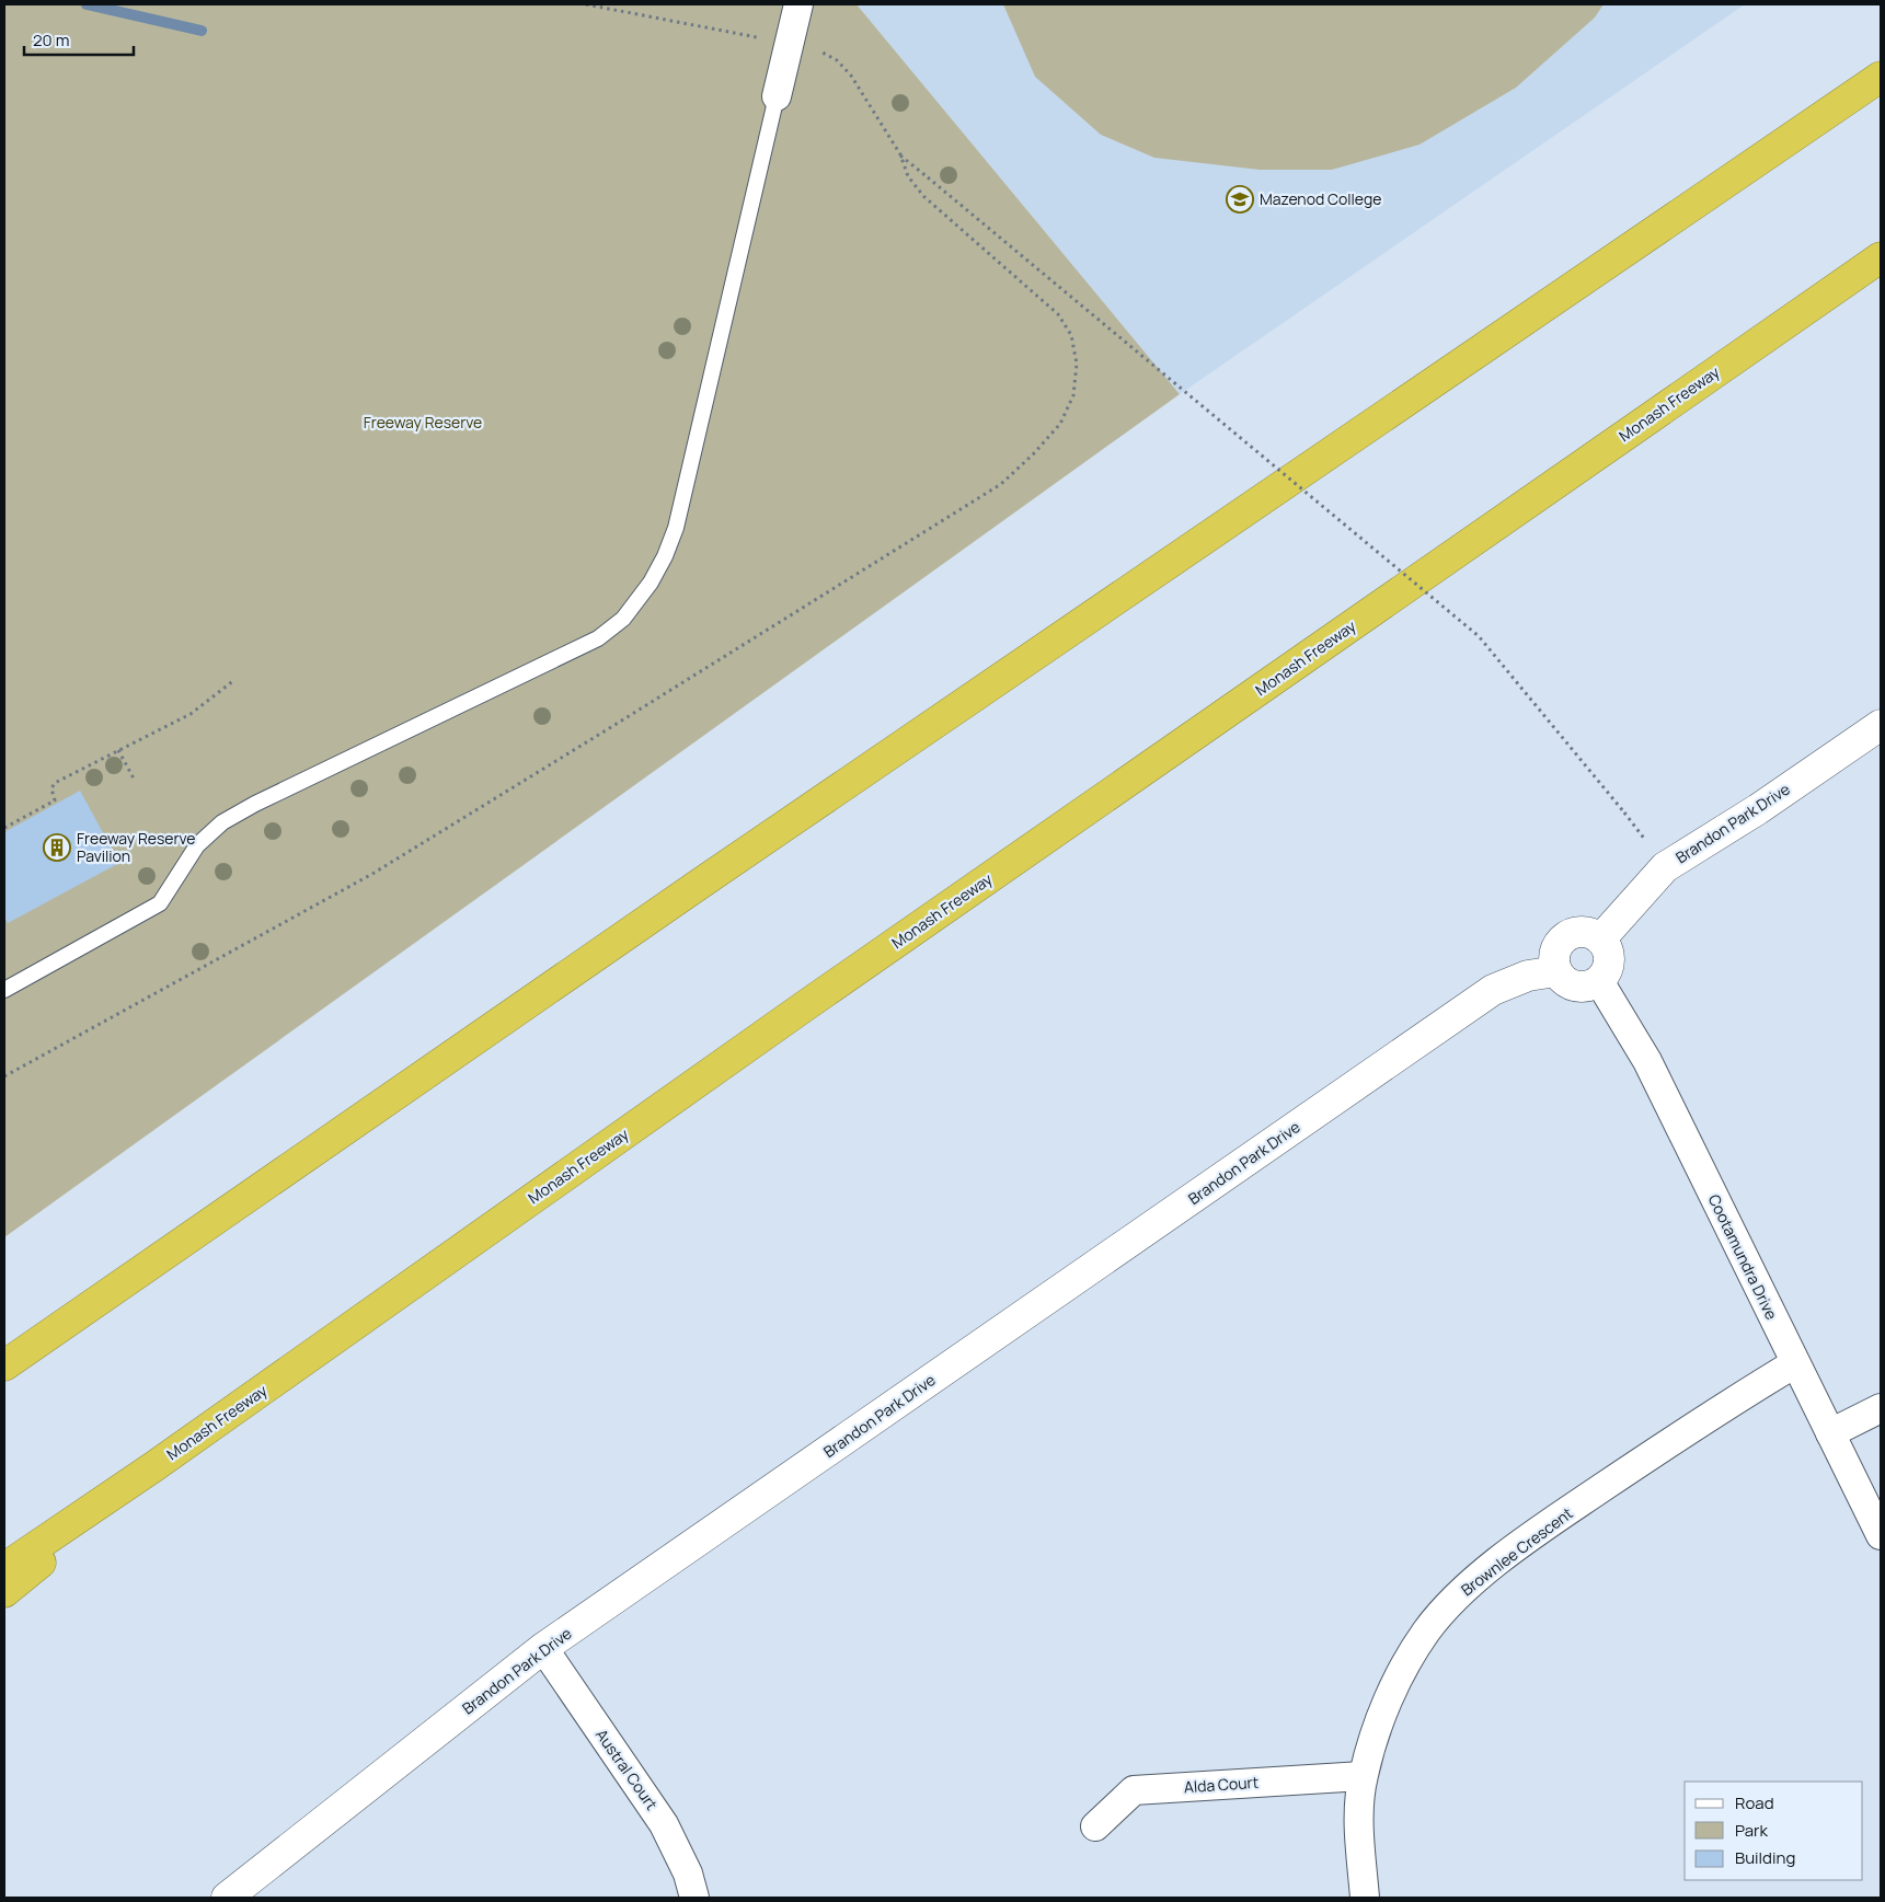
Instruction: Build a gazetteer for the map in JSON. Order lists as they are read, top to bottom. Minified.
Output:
{"streets":{"highway":["Monash Freeway"],"street":["Brandon Park Drive","Cootamundra Drive","Brownlee Crescent","Austral Court","Alda Court"]},"crossings":[["Brandon Park Drive","Cootamundra Drive"],["Brandon Park Drive","Austral Court"],["Cootamundra Drive","Brownlee Crescent"],["Brownlee Crescent","Alda Court"]],"parks":["Freeway Reserve"],"places":{"school or university":["Mazenod College"],"building":["Freeway Reserve Pavilion"]},"legend":["Road","Park","Building"],"scale_bar":"20 m"}
